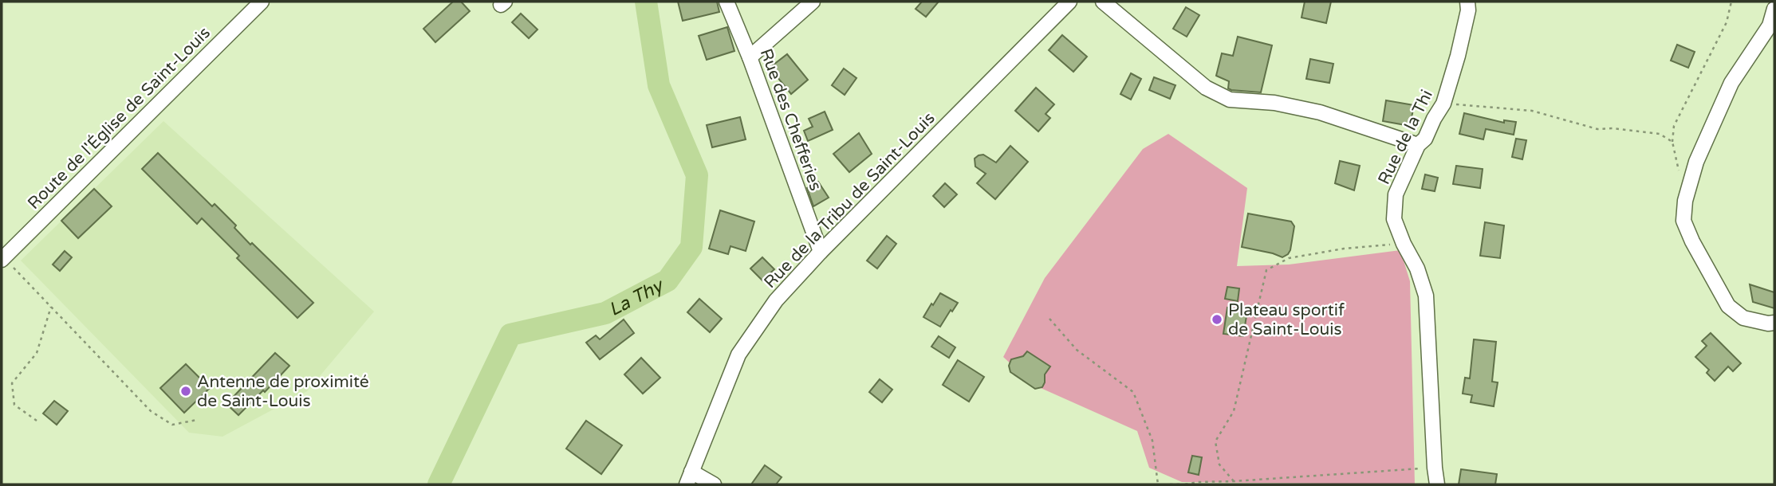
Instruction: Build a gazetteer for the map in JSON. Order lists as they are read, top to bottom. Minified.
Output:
{"streets":{"street":["Route de l'Église de Saint-Louis","Rue des Chefferies","Rue de la Thi","Rue de la Tribu de Saint-Louis"]},"crossings":[["Rue des Chefferies","Rue de la Tribu de Saint-Louis"]],"water":["La Thy"],"places":["Plateau sportif de Saint-Louis","Antenne de proximité de Saint-Louis"]}
